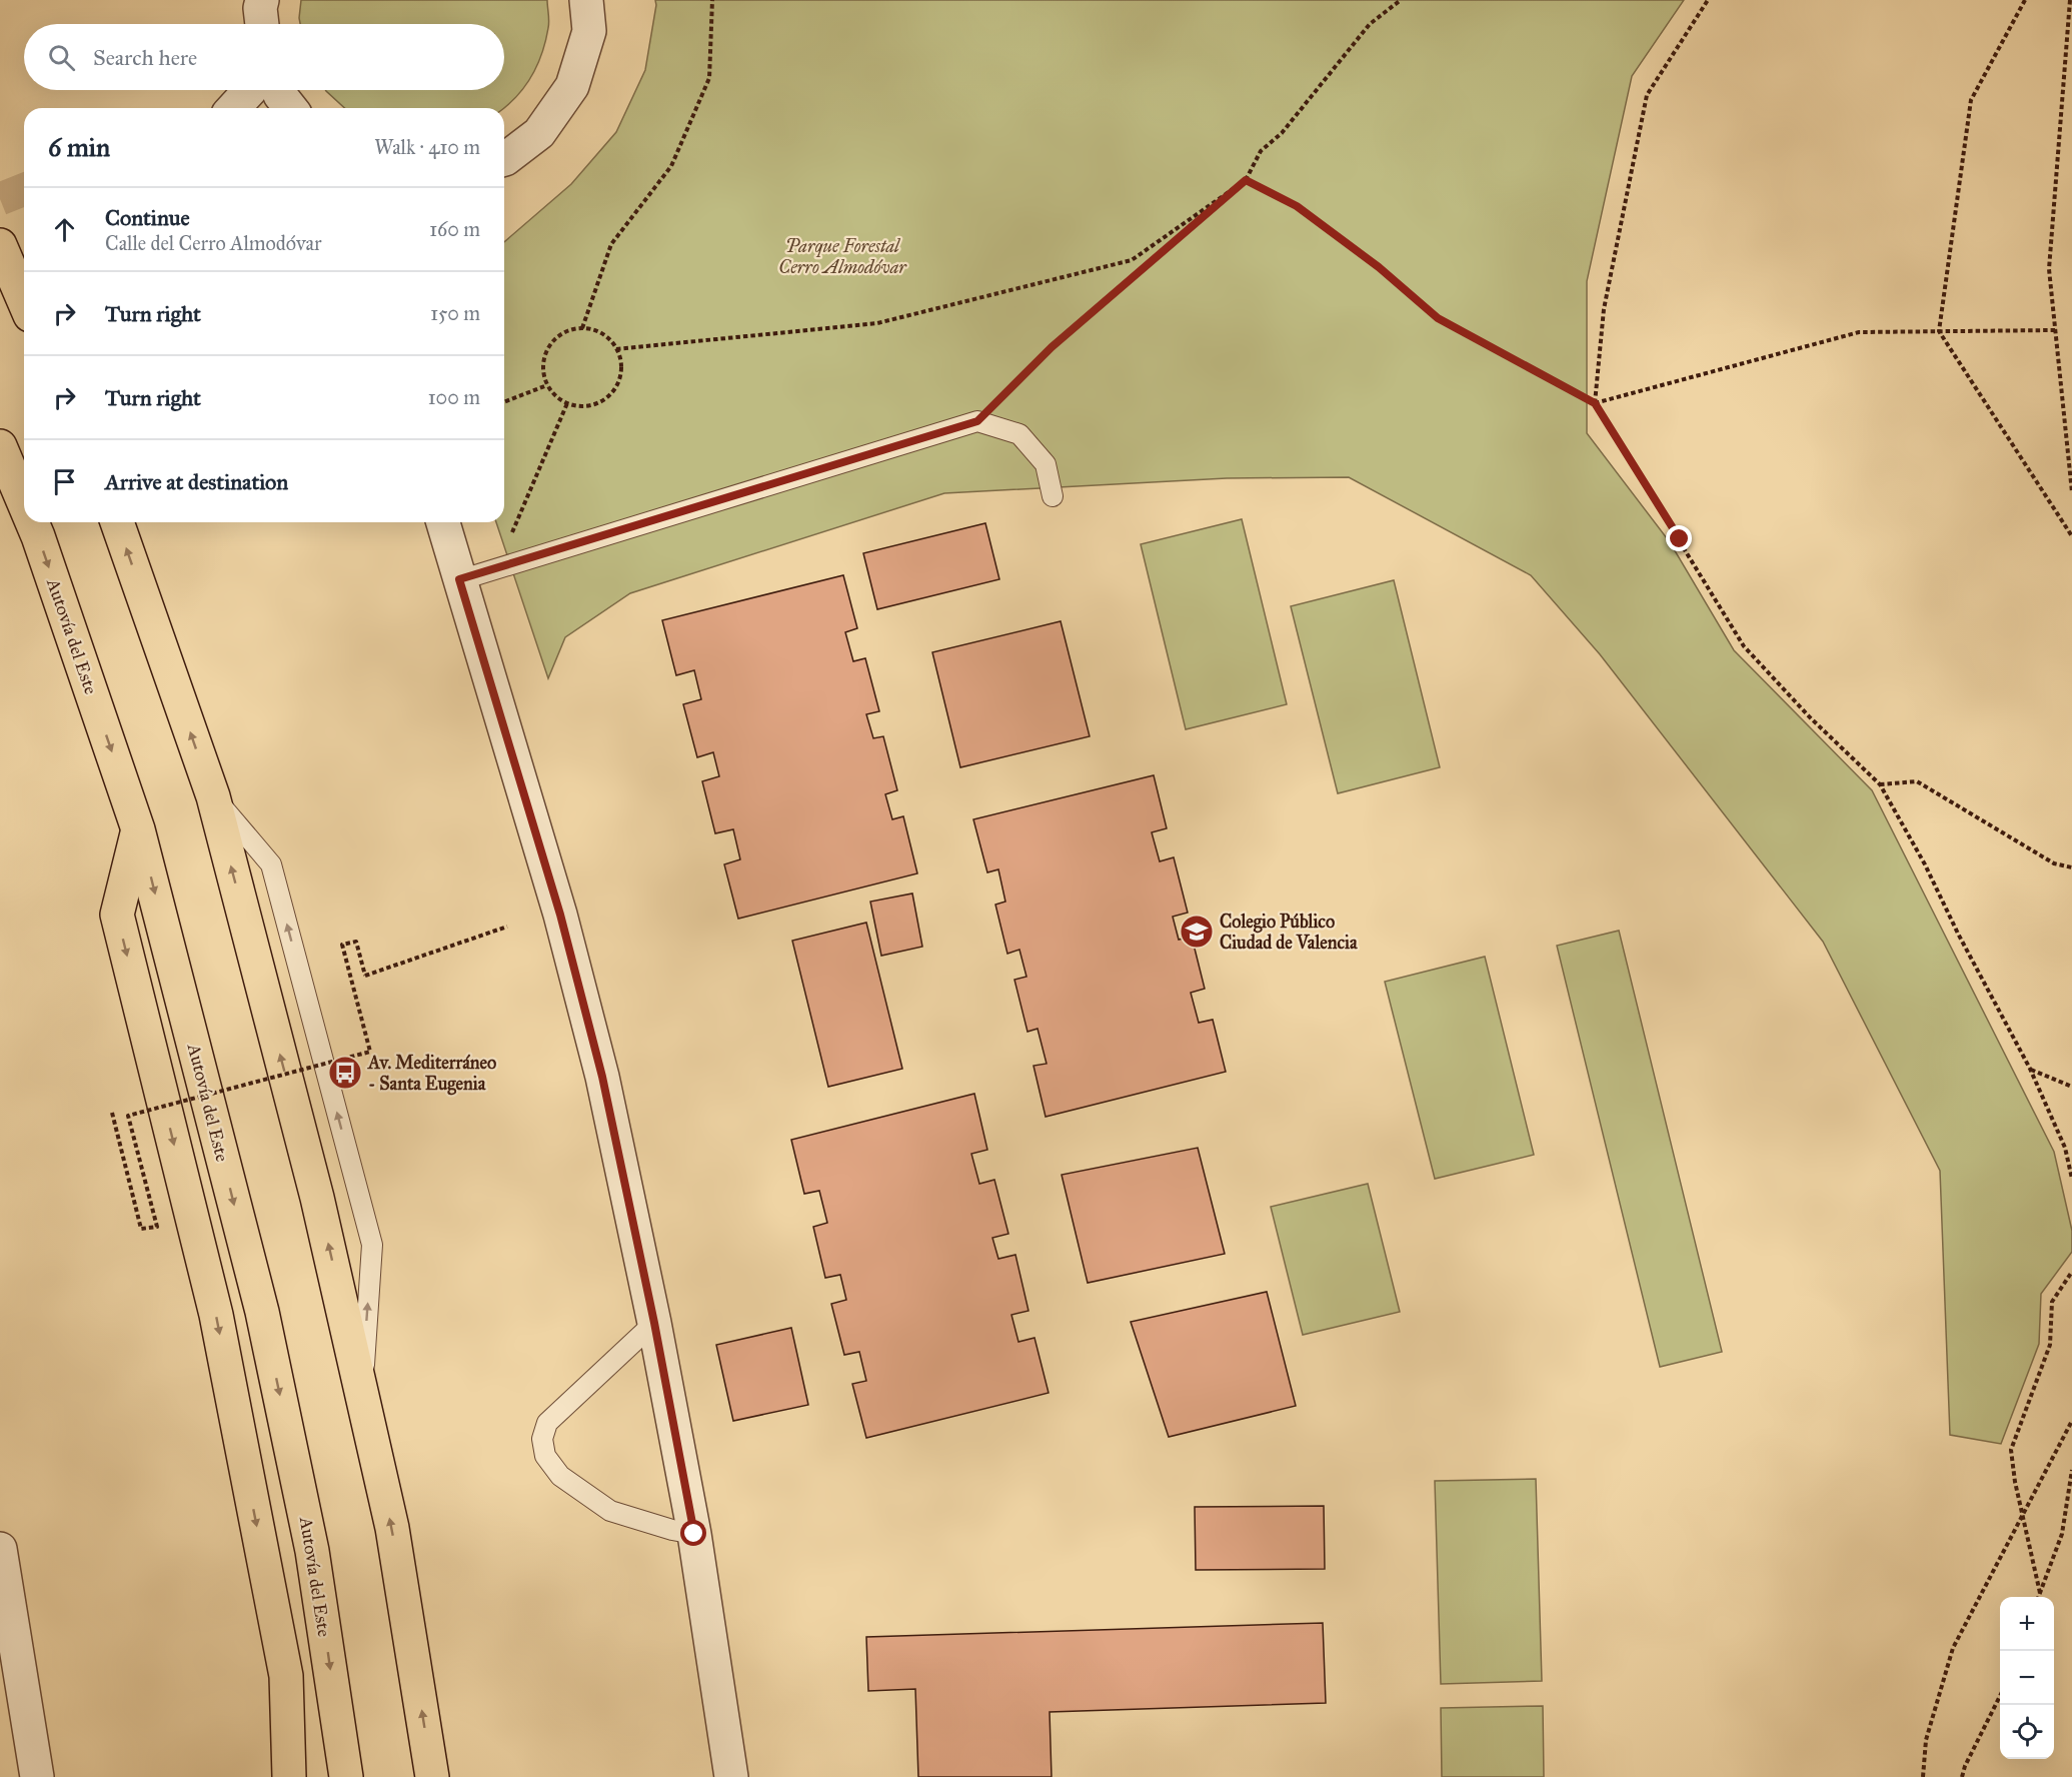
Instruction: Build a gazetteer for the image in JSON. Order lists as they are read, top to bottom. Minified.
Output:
{"streets":{"highway":["Autovía del Este"]},"parks":["Parque Forestal Cerro Almodóvar"],"places":{"school or university":["Colegio Público Ciudad de Valencia"],"bus stop":["Av. Mediterráneo - Santa Eugenia"]},"page":{"search":"Search here","heading":["6 min","Walk · 410 m"],"list":[["Continue","Calle del Cerro Almodóvar","160 m"],["Turn right","150 m"],["Turn right","100 m"],"Arrive at destination"],"map_buttons":["+","−"]}}
